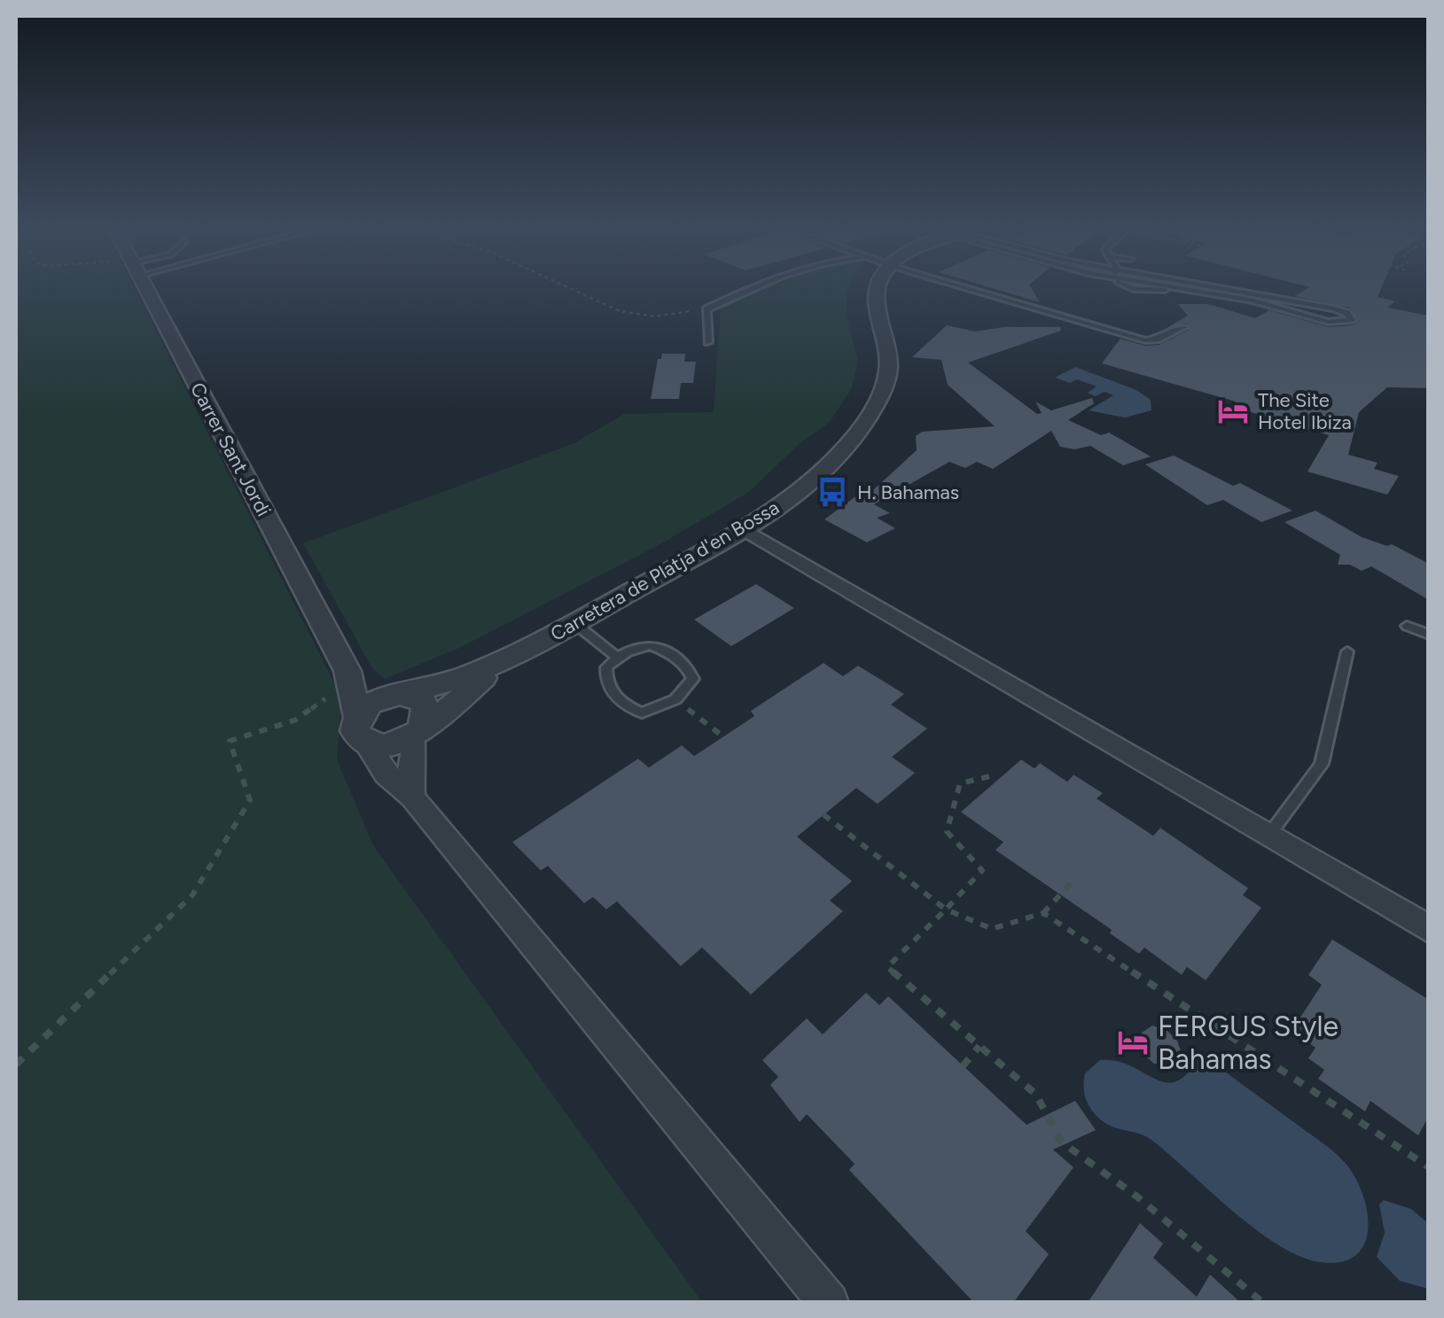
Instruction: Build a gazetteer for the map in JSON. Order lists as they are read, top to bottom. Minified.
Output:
{"streets":{"street":["Carrer Sant Jordi","Carretera de Platja d'en Bossa"]},"crossings":[["Carrer Sant Jordi","Carretera de Platja d'en Bossa"]],"places":{"hotel":["The Site Hotel Ibiza","FERGUS Style Bahamas"],"bus stop":["H. Bahamas"]}}
